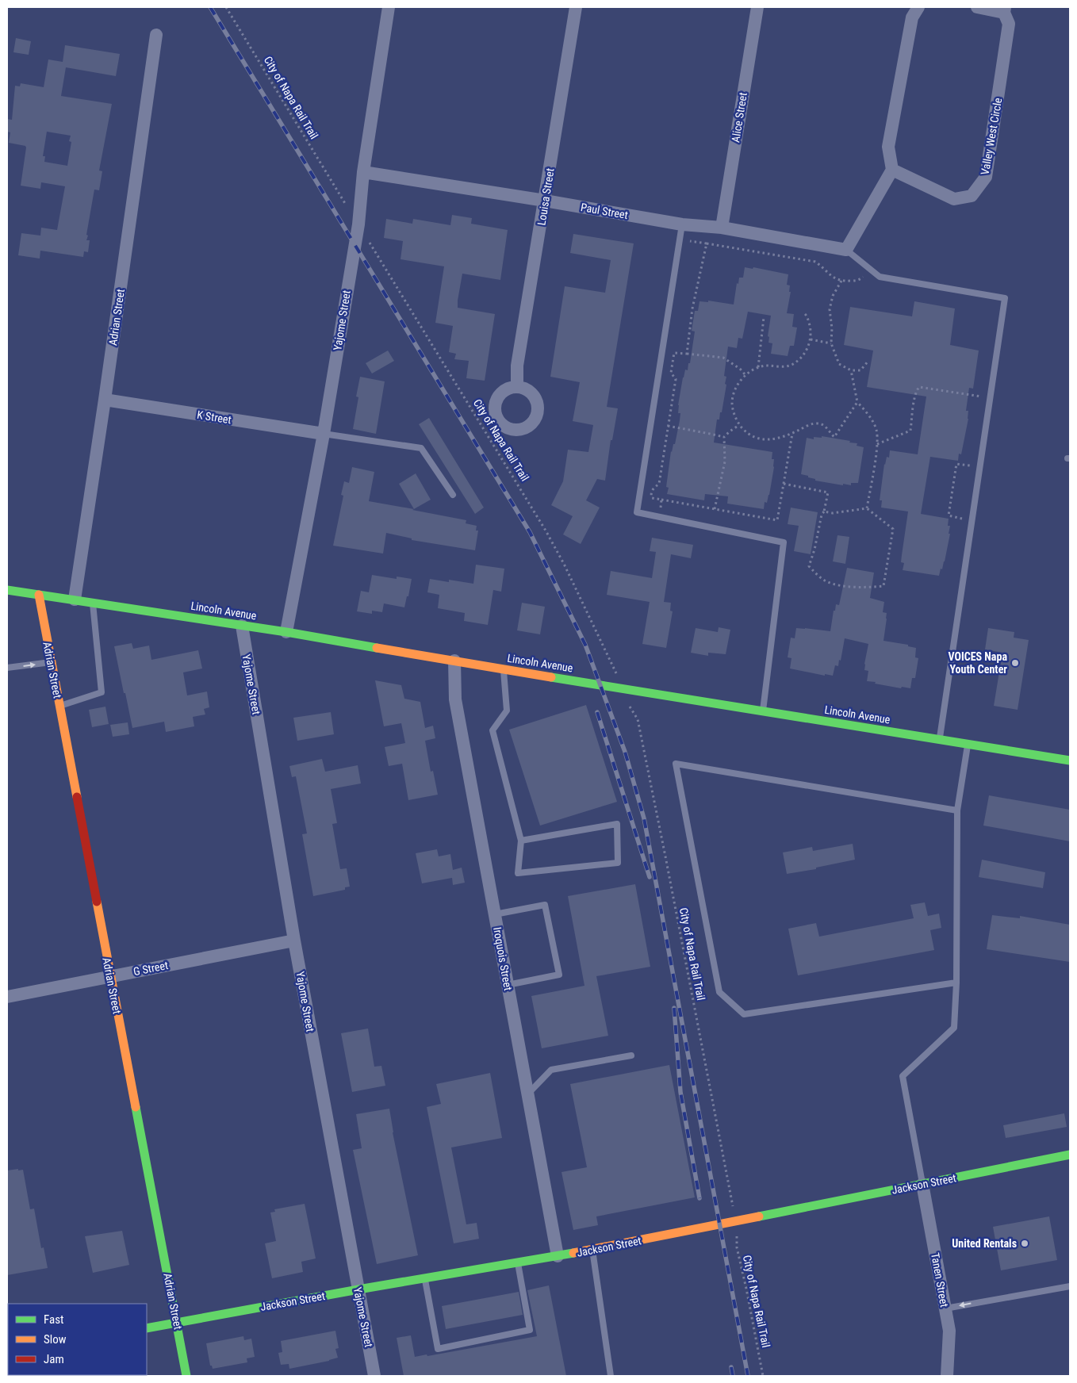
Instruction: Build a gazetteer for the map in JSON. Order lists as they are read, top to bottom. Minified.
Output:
{"streets":{"street":["Alice Street","Valley West Circle","Louisa Street","Paul Street","Adrian Street","Yajome Street","K Street","Lincoln Avenue","Iroquois Street","G Street","Jackson Street","Tanen Street"],"path":["City of Napa Rail Trail"]},"crossings":[["Alice Street","Paul Street"],["Louisa Street","Paul Street"],["Paul Street","Yajome Street"],["Adrian Street","K Street"],["Adrian Street","Lincoln Avenue"],["Adrian Street","G Street"],["Adrian Street","Jackson Street"],["Yajome Street","K Street"],["Yajome Street","Lincoln Avenue"],["Yajome Street","G Street"],["Yajome Street","Jackson Street"],["Lincoln Avenue","Iroquois Street"],["Iroquois Street","Jackson Street"],["Jackson Street","Tanen Street"]],"places":["VOICES Napa Youth Center","United Rentals"],"legend":["Fast","Slow","Jam"]}
